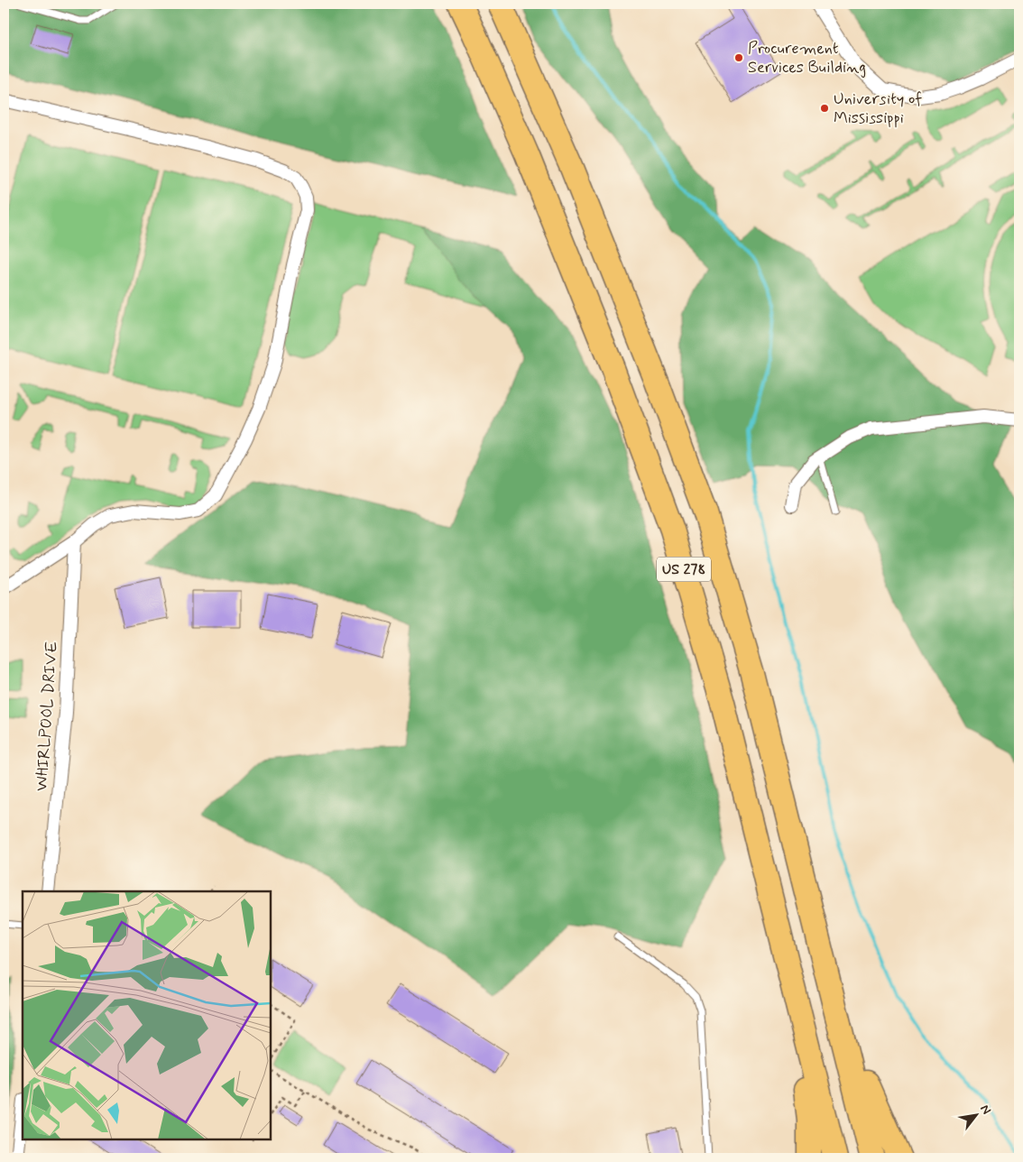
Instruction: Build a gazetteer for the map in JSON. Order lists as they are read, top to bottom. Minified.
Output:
{"streets":{"highway":["US 278"],"street":["WHIRLPOOL DRIVE"]},"places":["Procurement Services Building","University of Mississippi"],"north":"top right"}
